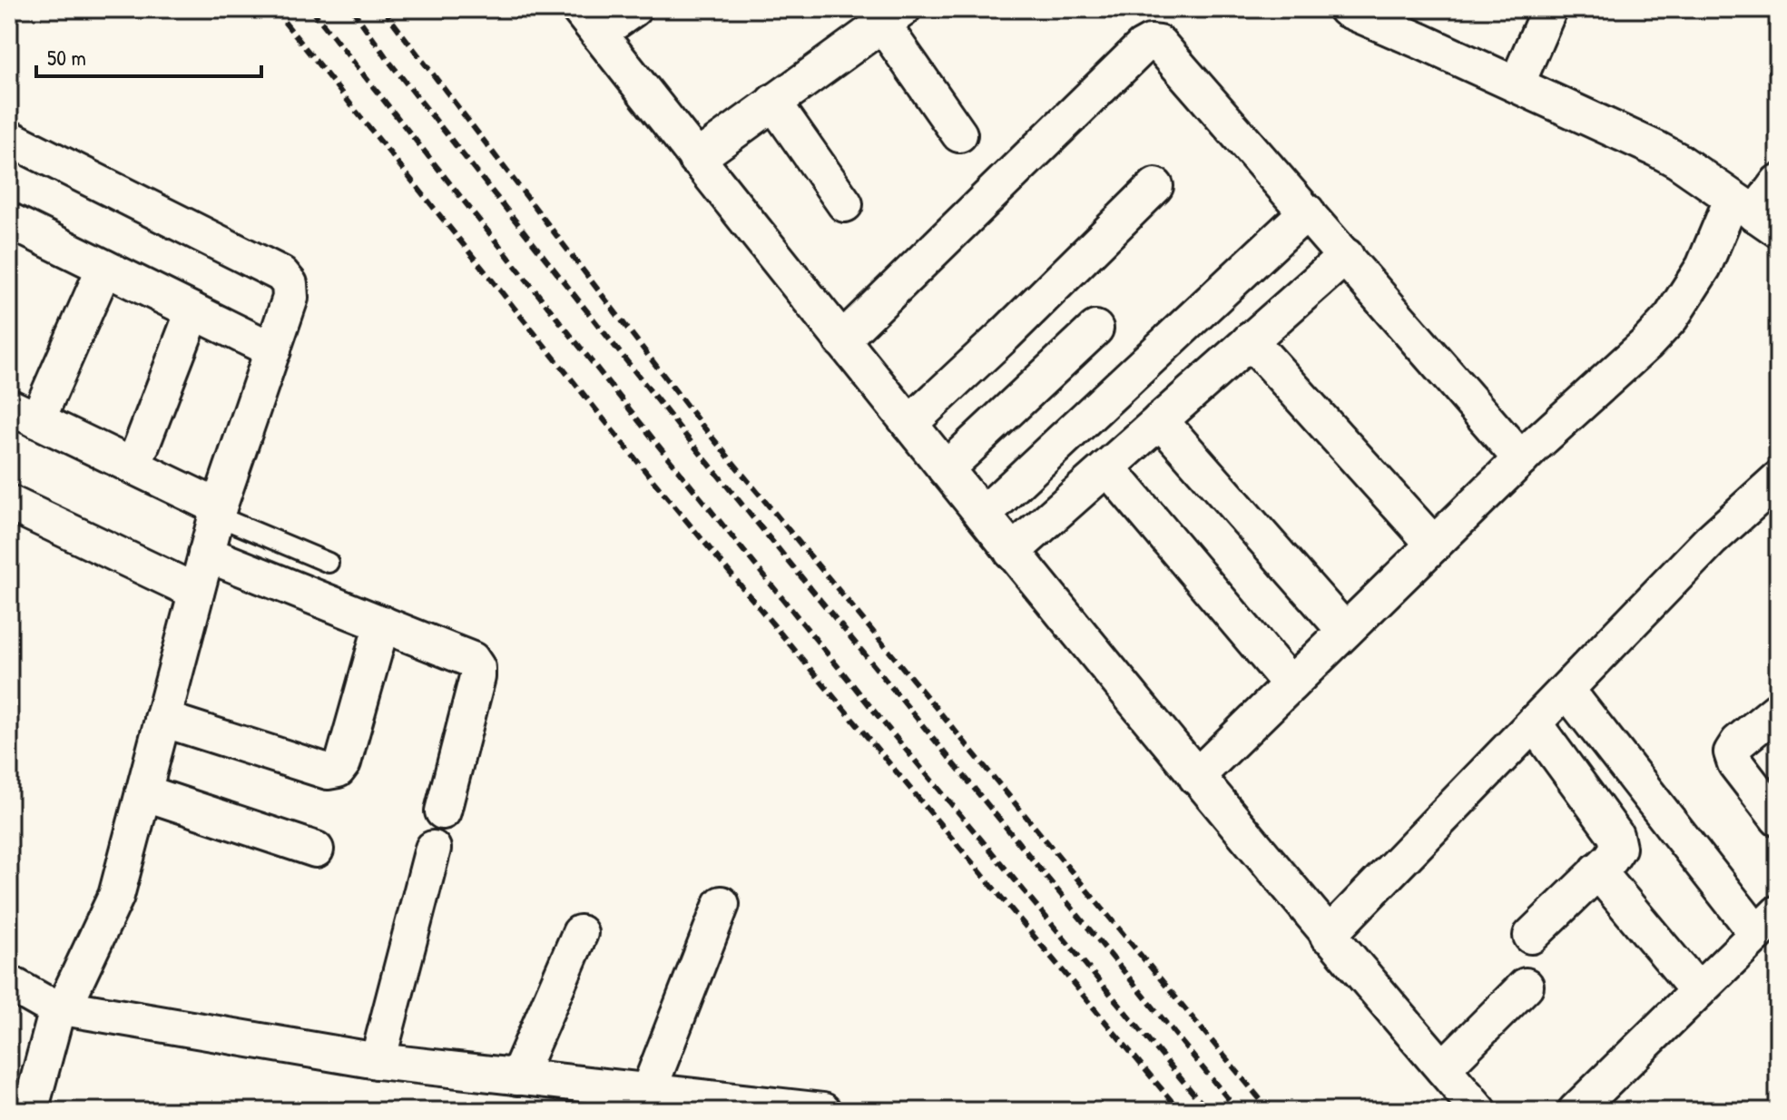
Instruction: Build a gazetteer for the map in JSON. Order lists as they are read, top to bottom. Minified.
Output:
{"scale_bar":"50 m"}
